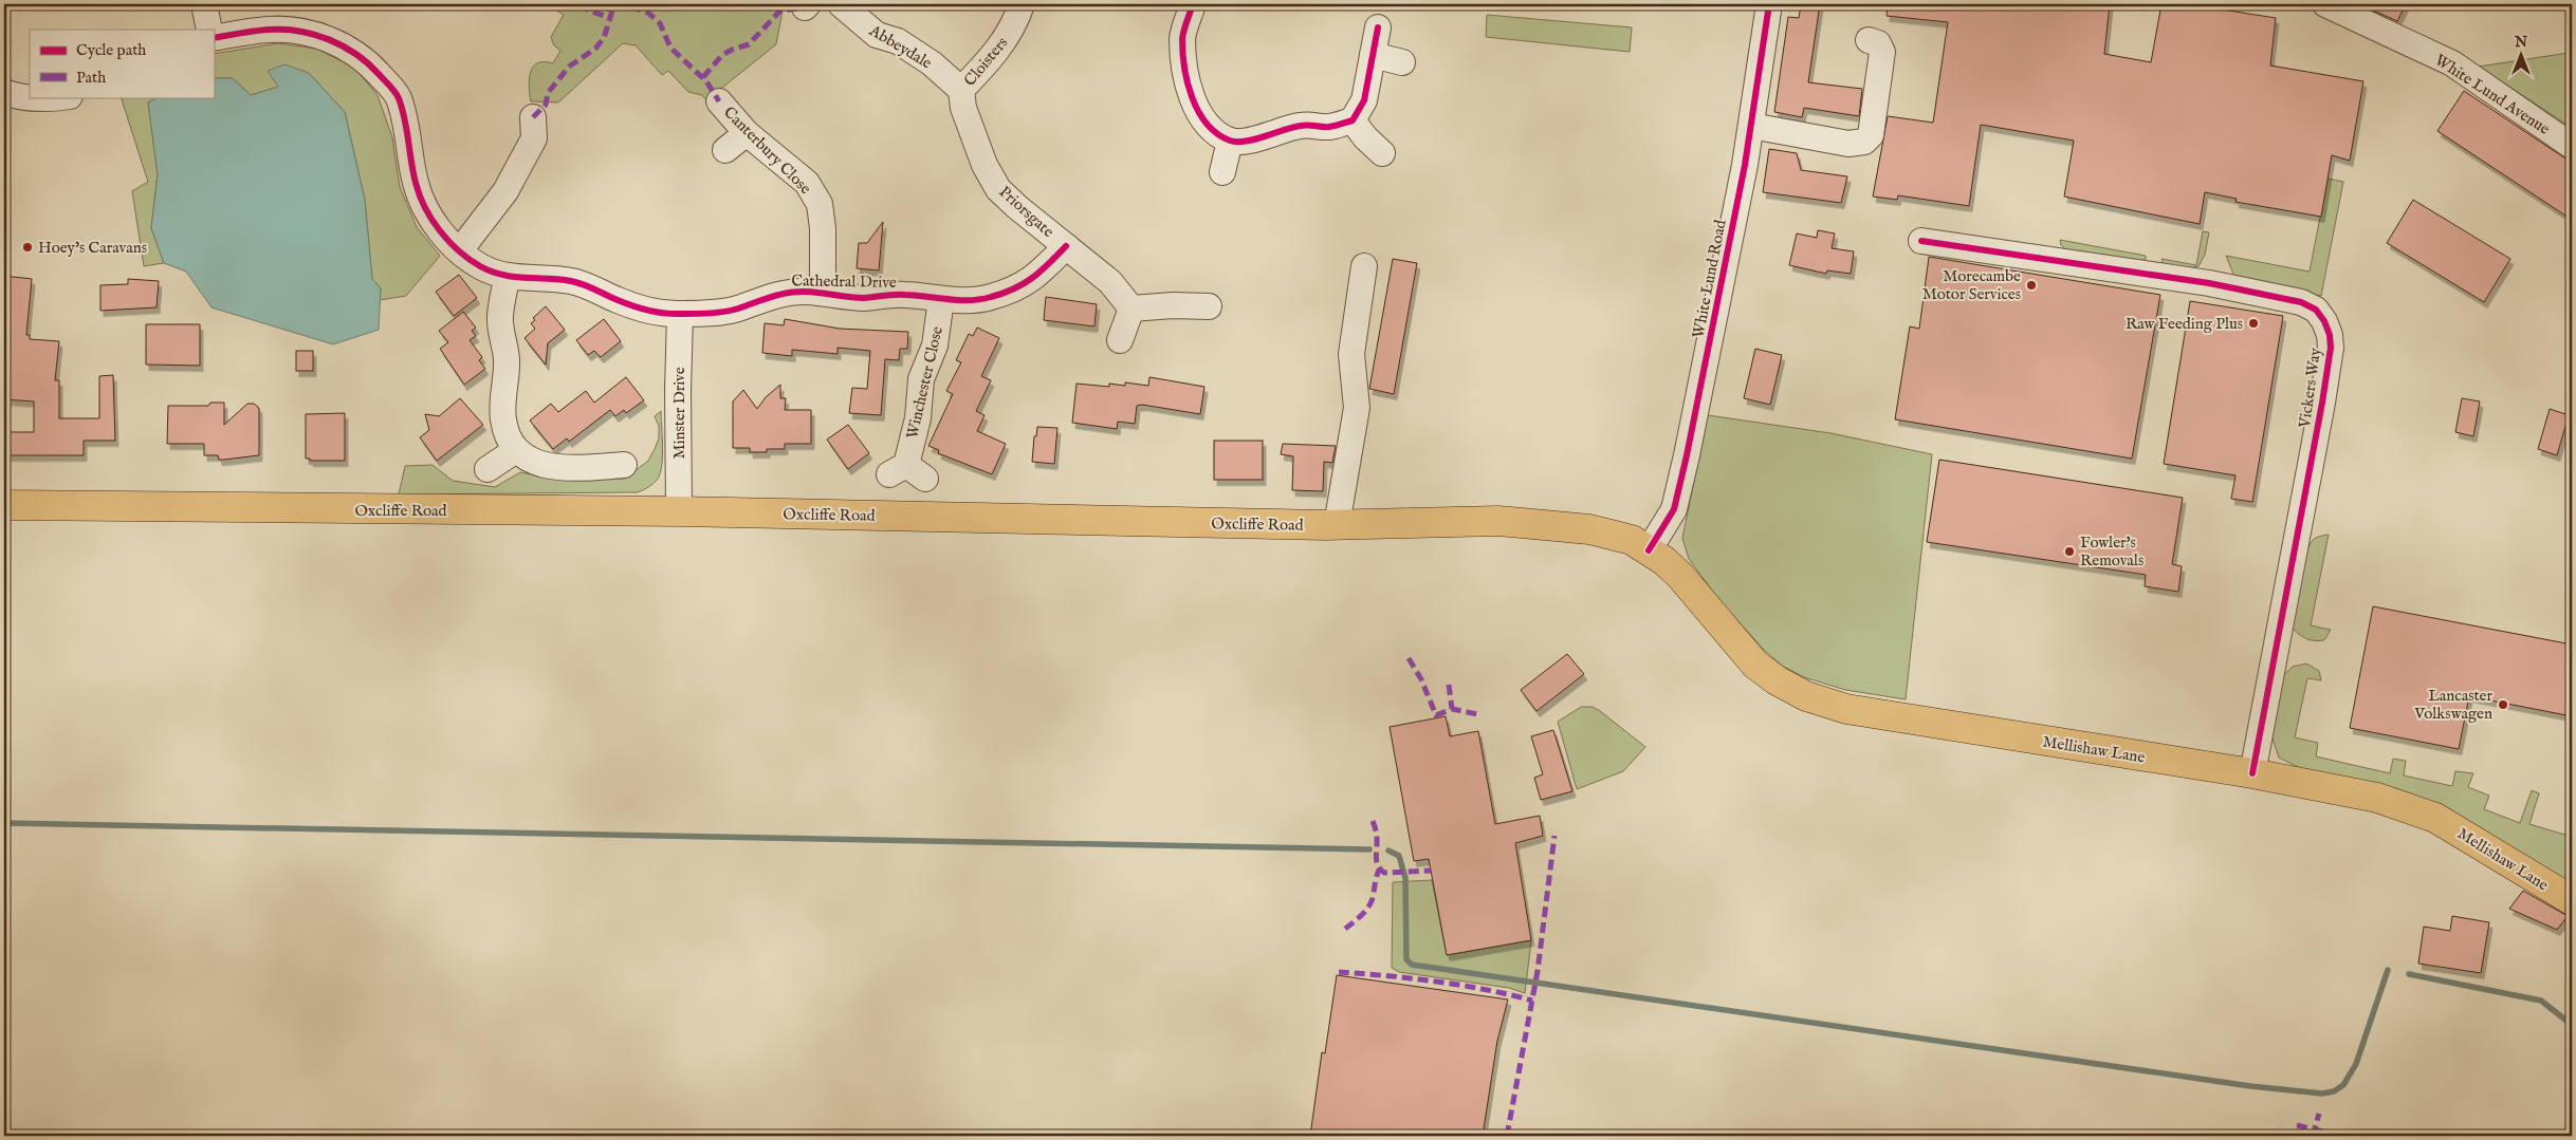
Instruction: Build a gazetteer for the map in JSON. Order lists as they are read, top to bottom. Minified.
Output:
{"streets":{"main road":["Oxcliffe Road","Mellishaw Lane"],"street":["Abbeydale","Cloisters","White Lund Avenue","Canterbury Close","Priorsgate","White Lund Road","Cathedral Drive","Winchester Close","Vickers Way","Minster Drive"]},"crossings":[["Abbeydale","Cloisters"],["Abbeydale","Priorsgate"],["Cloisters","Priorsgate"],["Canterbury Close","Cathedral Drive"],["Priorsgate","Cathedral Drive"],["White Lund Road","Oxcliffe Road"],["White Lund Road","Mellishaw Lane"],["Cathedral Drive","Winchester Close"],["Cathedral Drive","Minster Drive"],["Vickers Way","Mellishaw Lane"],["Minster Drive","Oxcliffe Road"],["Oxcliffe Road","Mellishaw Lane"]],"places":["Hoey's Caravans","Morecambe Motor Services","Raw Feeding Plus","Fowler's Removals","Lancaster Volkswagen"],"legend":["Cycle path","Path"],"north":"top"}
